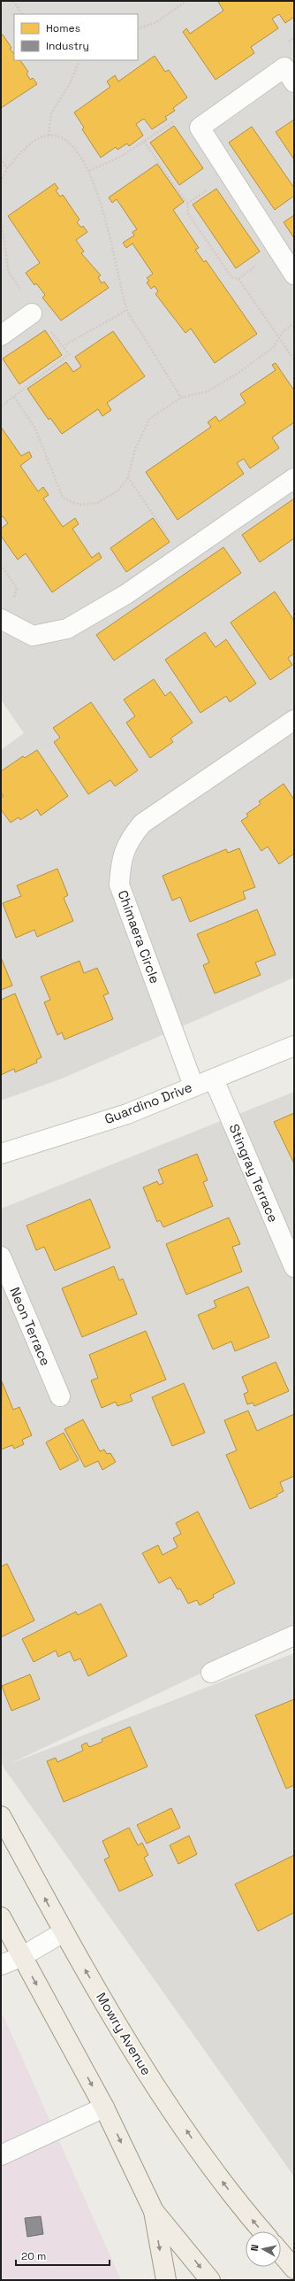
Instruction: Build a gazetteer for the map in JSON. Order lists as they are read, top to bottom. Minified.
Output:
{"streets":{"main road":["Mowry Avenue"],"street":["Chimaera Circle","Guardino Drive","Stingray Terrace","Neon Terrace"]},"crossings":[["Chimaera Circle","Guardino Drive"],["Guardino Drive","Stingray Terrace"]],"legend":["Homes","Industry"],"scale_bar":"20 m","north":"left"}
